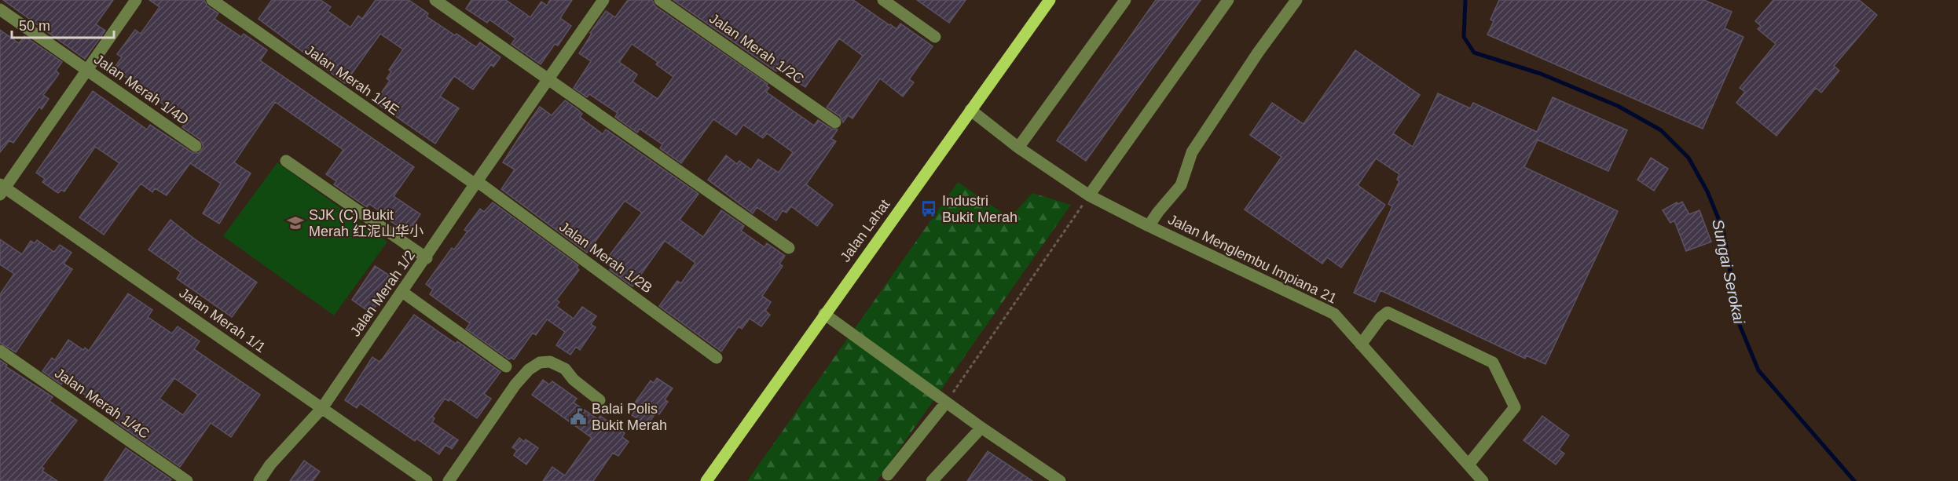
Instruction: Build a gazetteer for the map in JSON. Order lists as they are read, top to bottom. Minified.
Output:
{"streets":{"main road":["Jalan Lahat"],"street":["Jalan Merah 1/2C","Jalan Merah 1/4E","Jalan Merah 1/4D","Jalan Merah 1/2B","Jalan Menglembu Impiana 21","Jalan Merah 1/2","Jalan Merah 1/1","Jalan Merah 1/4C"]},"crossings":[["Jalan Merah 1/4E","Jalan Merah 1/2B"],["Jalan Merah 1/4E","Jalan Merah 1/2"],["Jalan Lahat","Jalan Menglembu Impiana 21"],["Jalan Merah 1/2B","Jalan Merah 1/2"],["Jalan Merah 1/2","Jalan Merah 1/1"]],"water":["Sungai Serokai"],"places":{"bus stop":["Industri Bukit Merah"],"school or university":["SJK (C) Bukit Merah 红泥山华小"],"public building":["Balai Polis Bukit Merah"]},"scale_bar":"50 m"}
